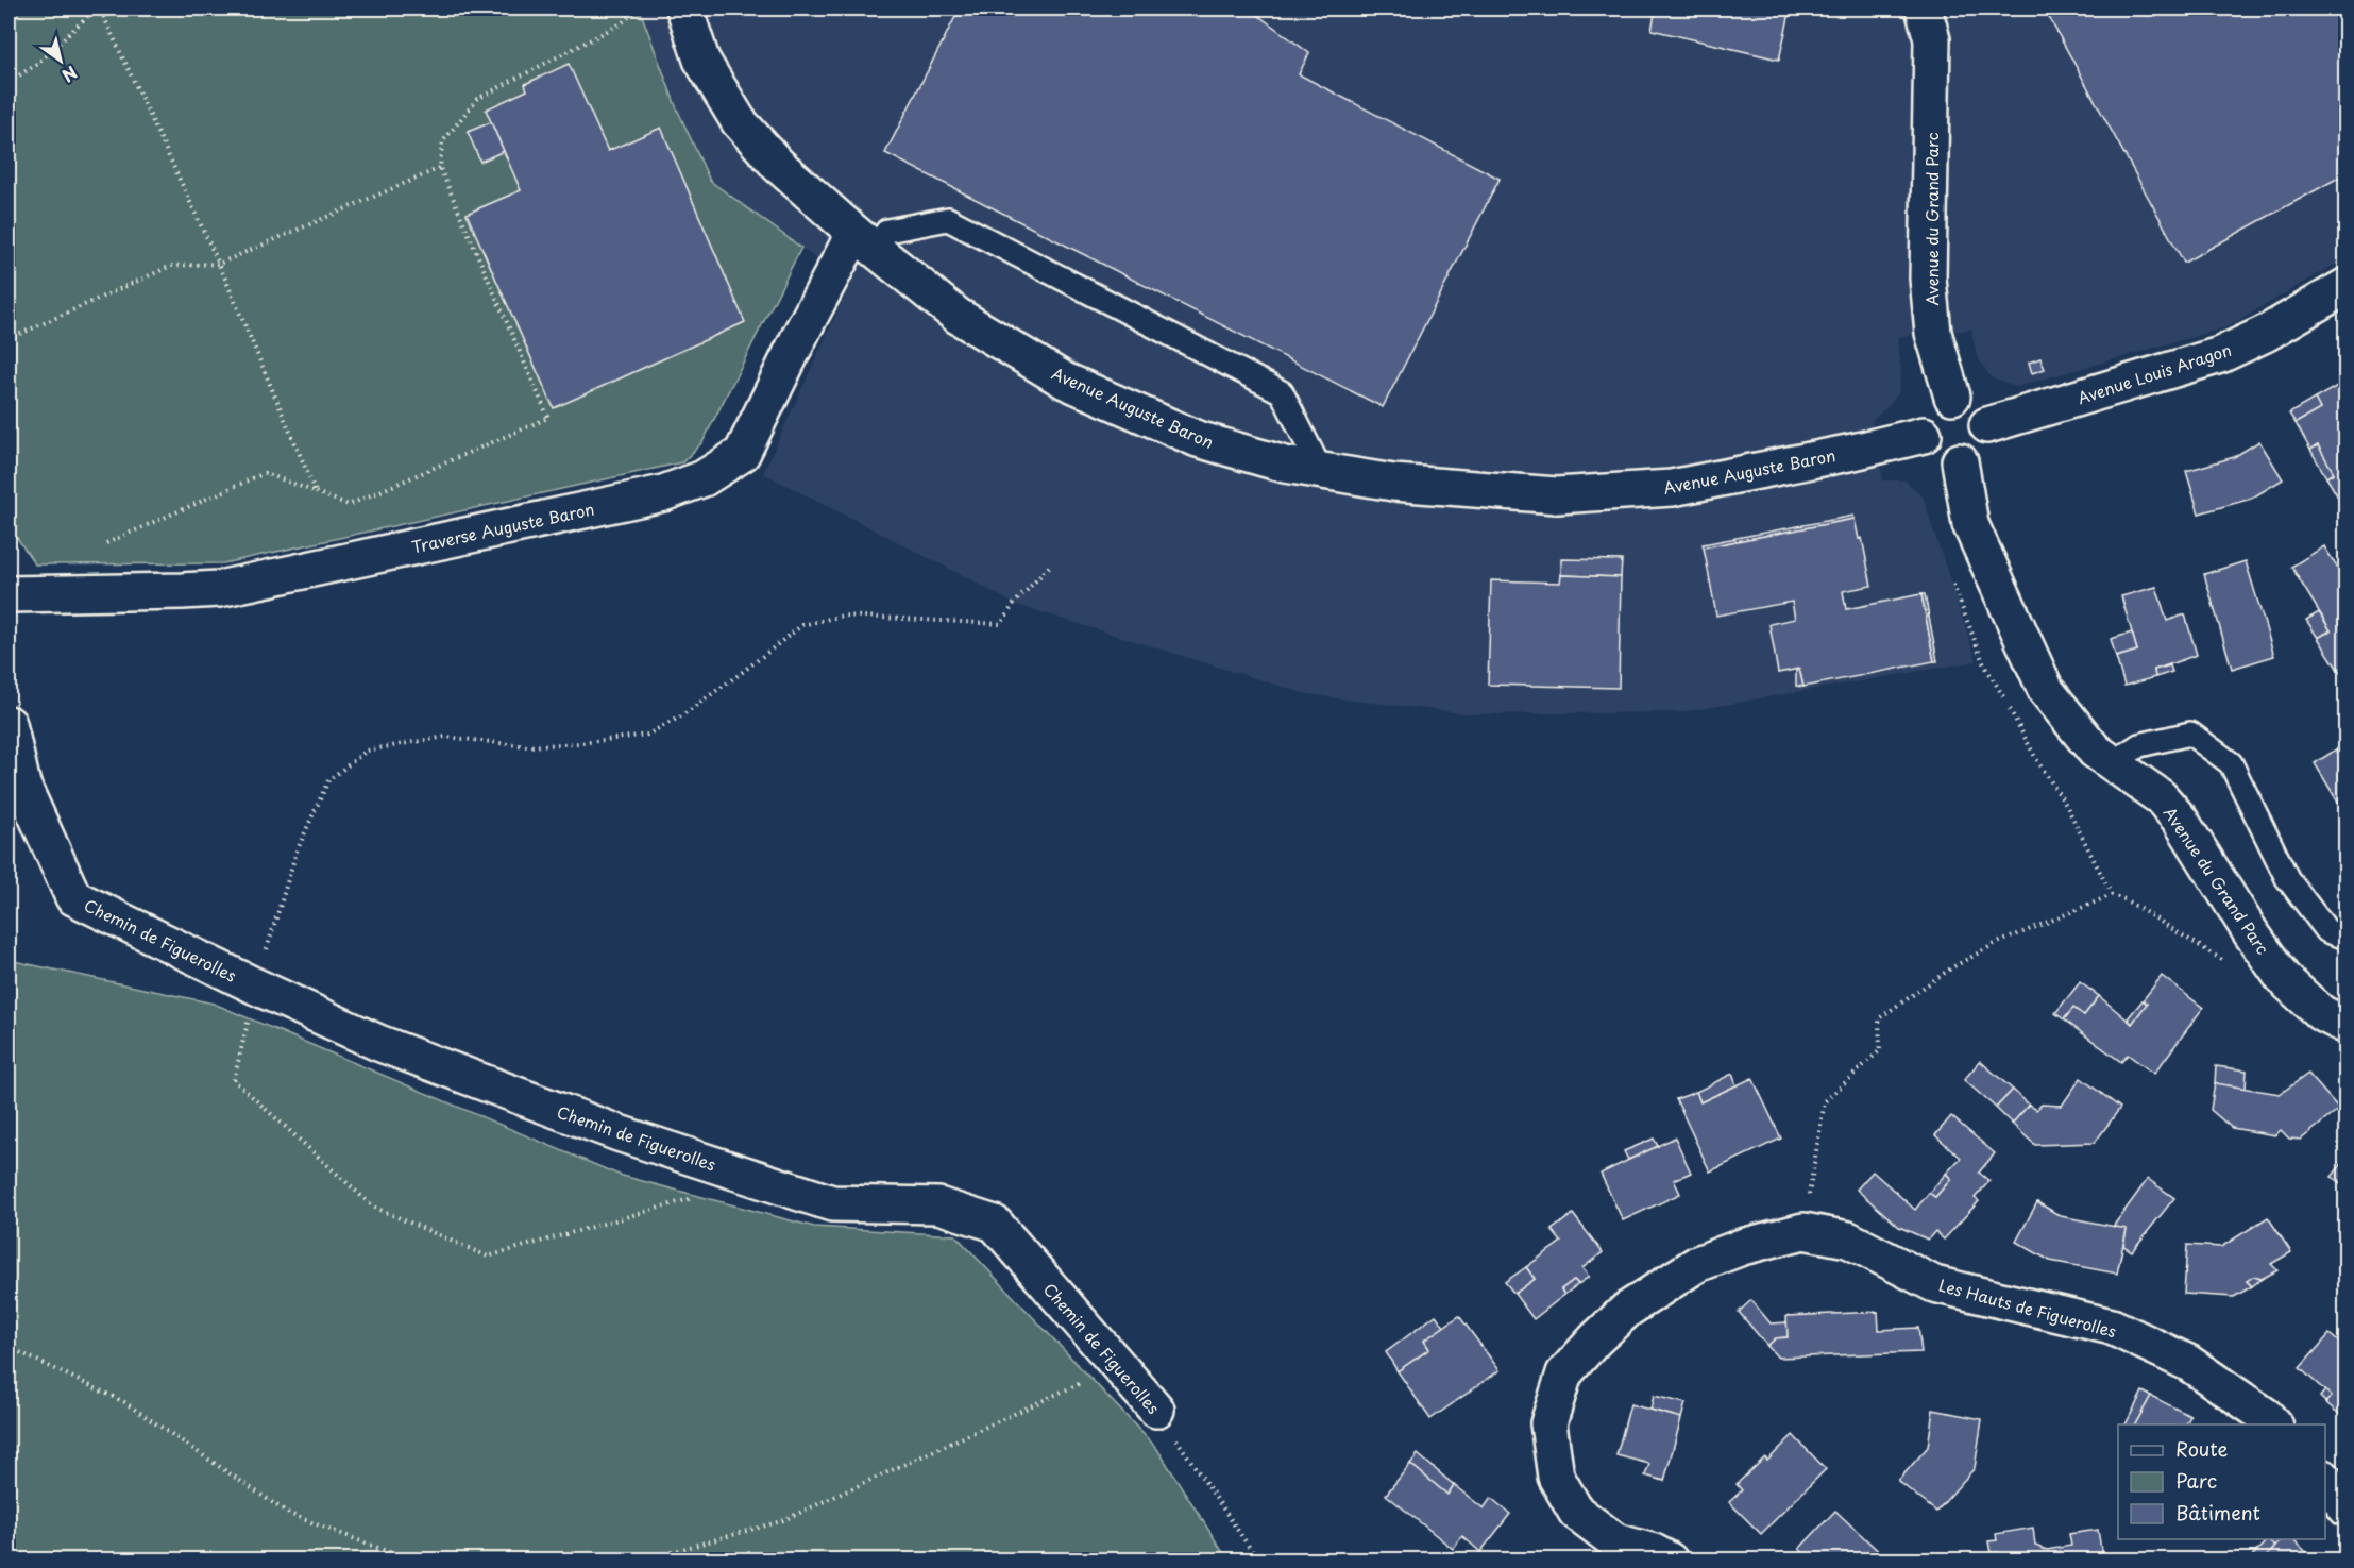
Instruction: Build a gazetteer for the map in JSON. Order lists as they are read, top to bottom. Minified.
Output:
{"streets":{"street":["Avenue du Grand Parc","Avenue Louis Aragon","Avenue Auguste Baron","Traverse Auguste Baron","Chemin de Figuerolles","Les Hauts de Figuerolles"]},"crossings":[["Avenue du Grand Parc","Avenue Louis Aragon"],["Avenue du Grand Parc","Avenue Auguste Baron"],["Avenue Louis Aragon","Avenue Auguste Baron"],["Avenue Auguste Baron","Traverse Auguste Baron"]],"legend":["Route","Parc","Bâtiment"],"north":"bottom right"}
